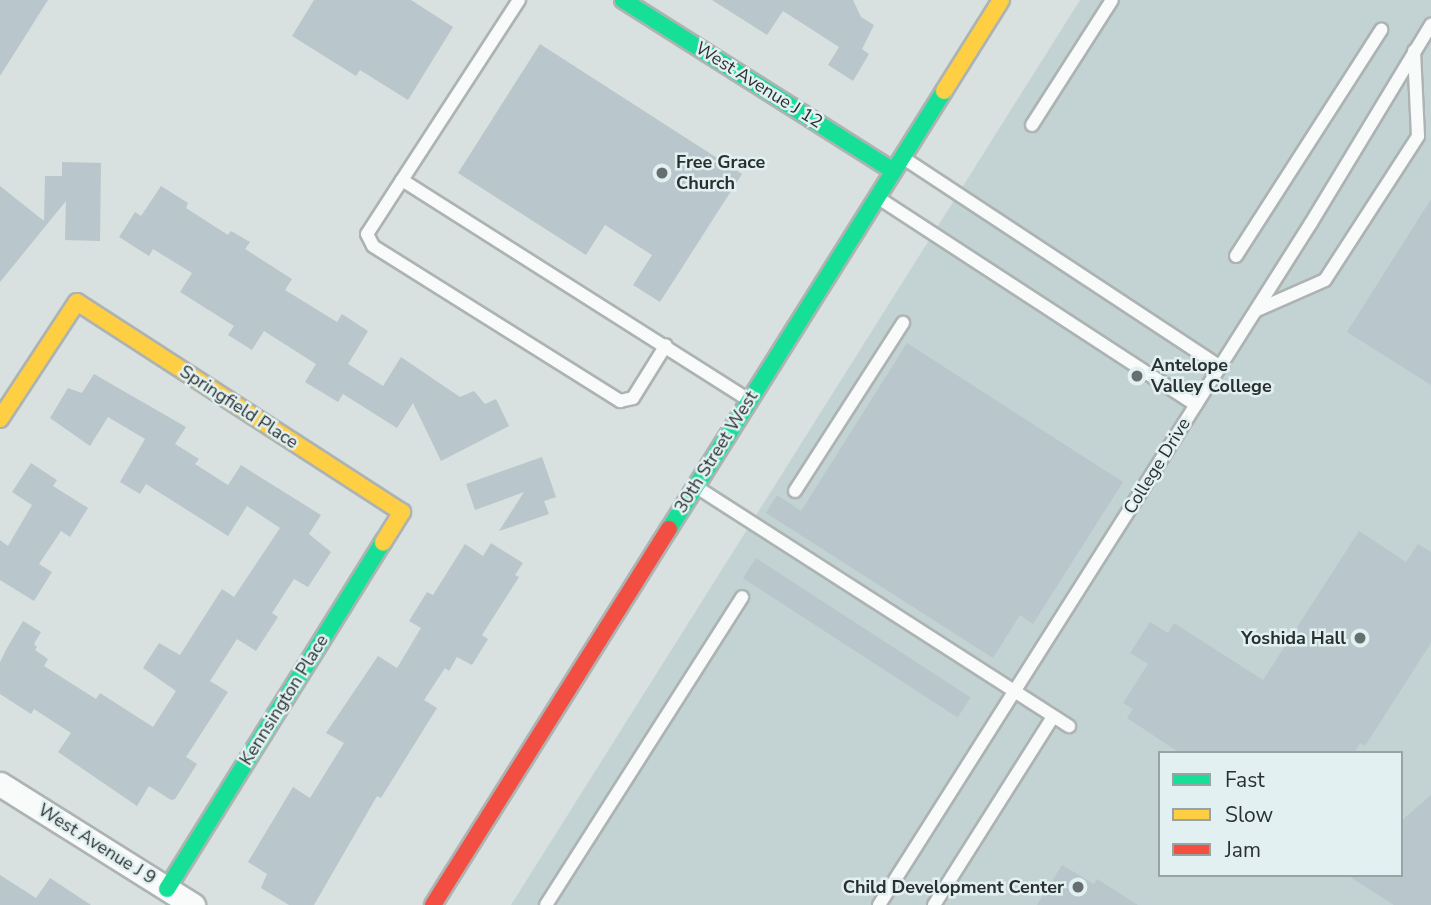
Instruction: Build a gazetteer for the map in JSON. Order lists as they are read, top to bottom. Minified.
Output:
{"streets":{"street":["West Avenue J 12","Springfield Place","30th Street West","Kennsington Place","West Avenue J 9"],"lane":["College Drive"]},"crossings":[["West Avenue J 12","30th Street West"],["Springfield Place","Kennsington Place"],["Kennsington Place","West Avenue J 9"]],"places":["Free Grace Church","Antelope Valley College","Yoshida Hall","Child Development Center"],"legend":["Fast","Slow","Jam"]}
